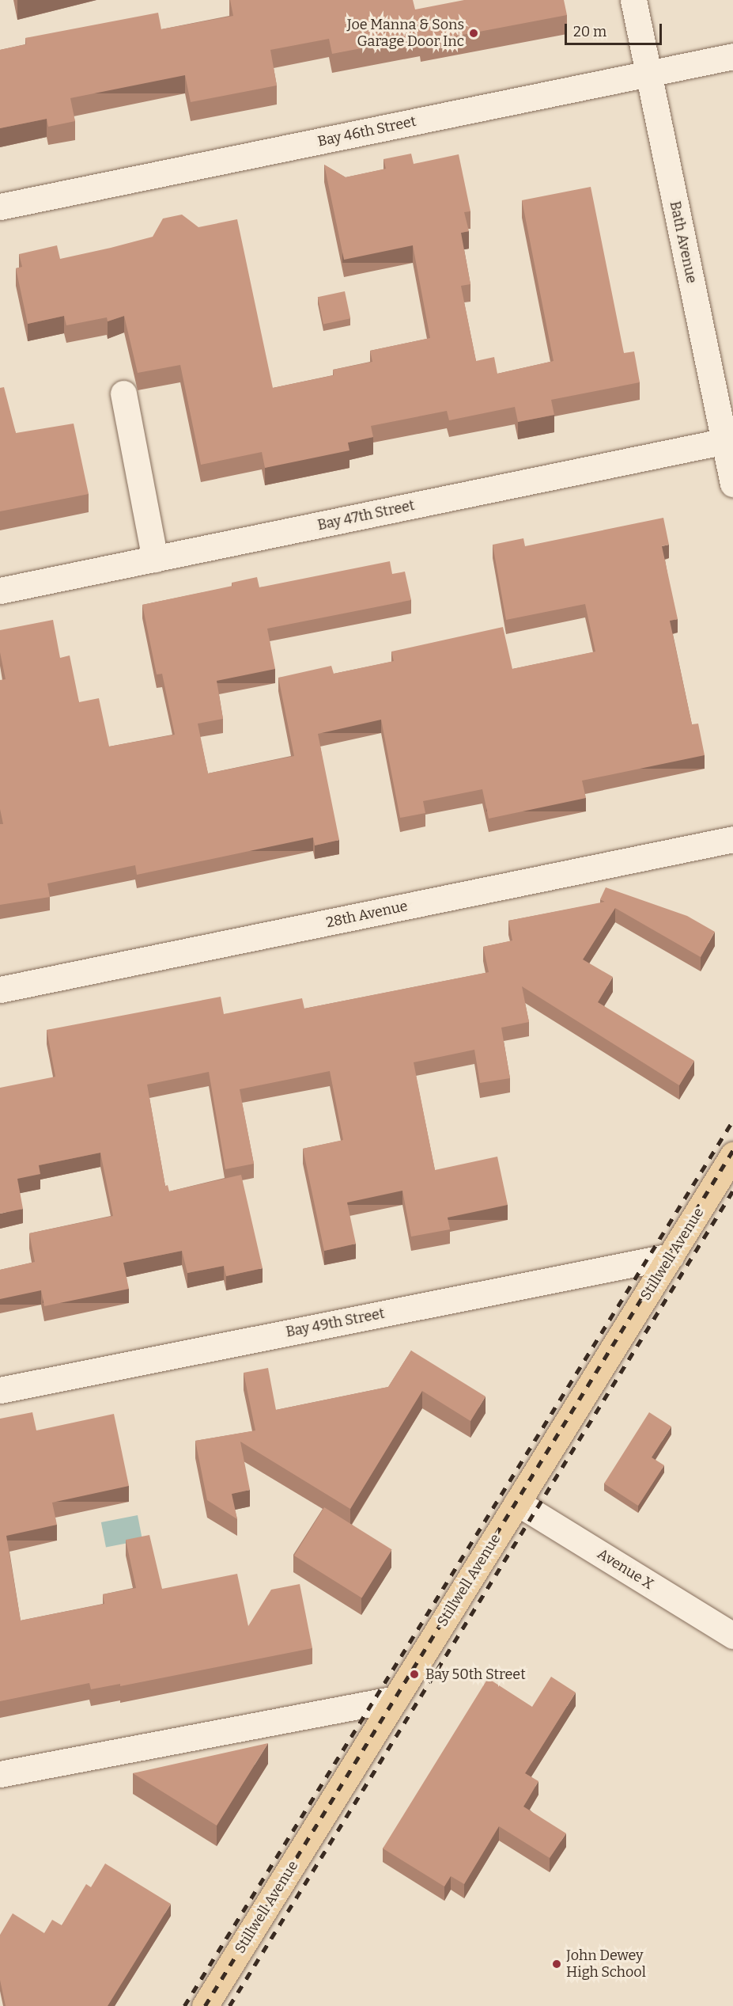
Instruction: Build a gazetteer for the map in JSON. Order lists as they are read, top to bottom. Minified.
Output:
{"streets":{"main road":["Stillwell Avenue"],"street":["Bay 46th Street","Bath Avenue","Bay 47th Street","28th Avenue","Bay 49th Street","Avenue X"]},"crossings":[["Bay 46th Street","Bath Avenue"],["Bath Avenue","Bay 47th Street"],["Stillwell Avenue","Bay 49th Street"],["Stillwell Avenue","Avenue X"]],"places":["Joe Manna & Sons Garage Door Inc","Bay 50th Street","John Dewey High School"],"scale_bar":"20 m"}
